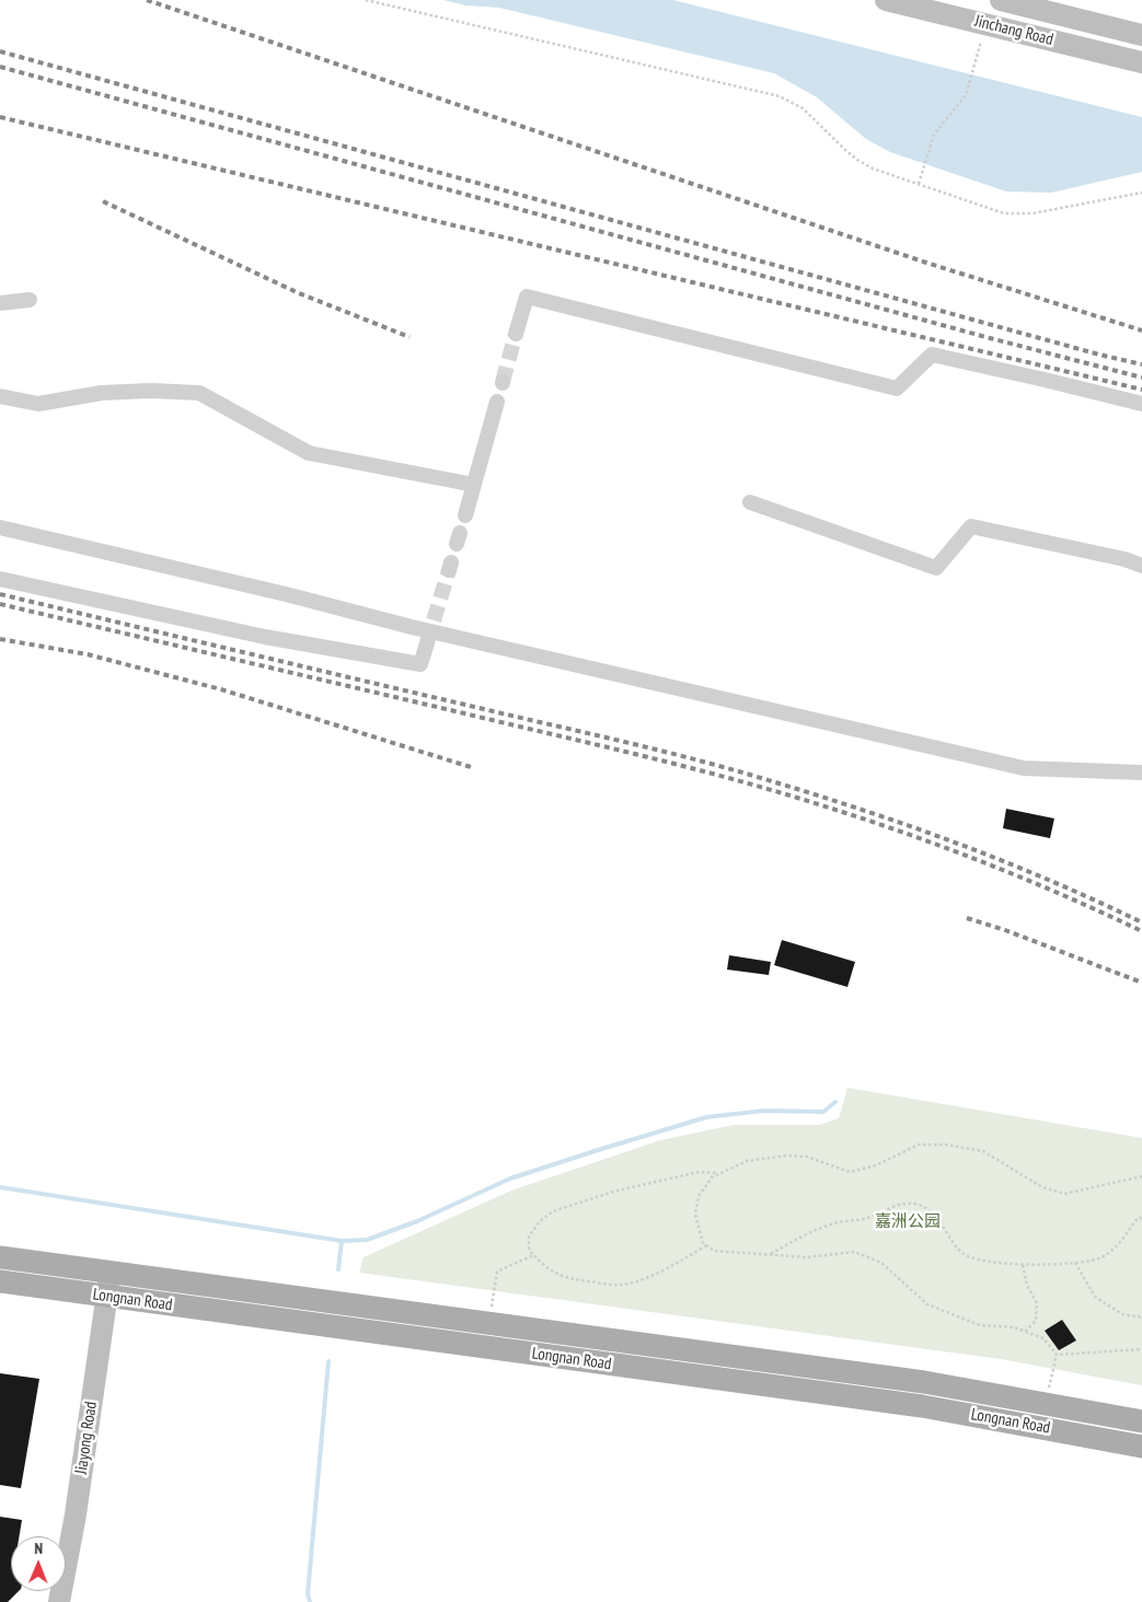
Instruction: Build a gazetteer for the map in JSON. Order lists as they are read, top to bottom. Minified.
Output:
{"streets":{"main road":["Jinchang Road","Longnan Road","Jiayong Road"]},"crossings":[["Longnan Road","Jiayong Road"]],"parks":["嘉洲公园"],"north":"top"}
